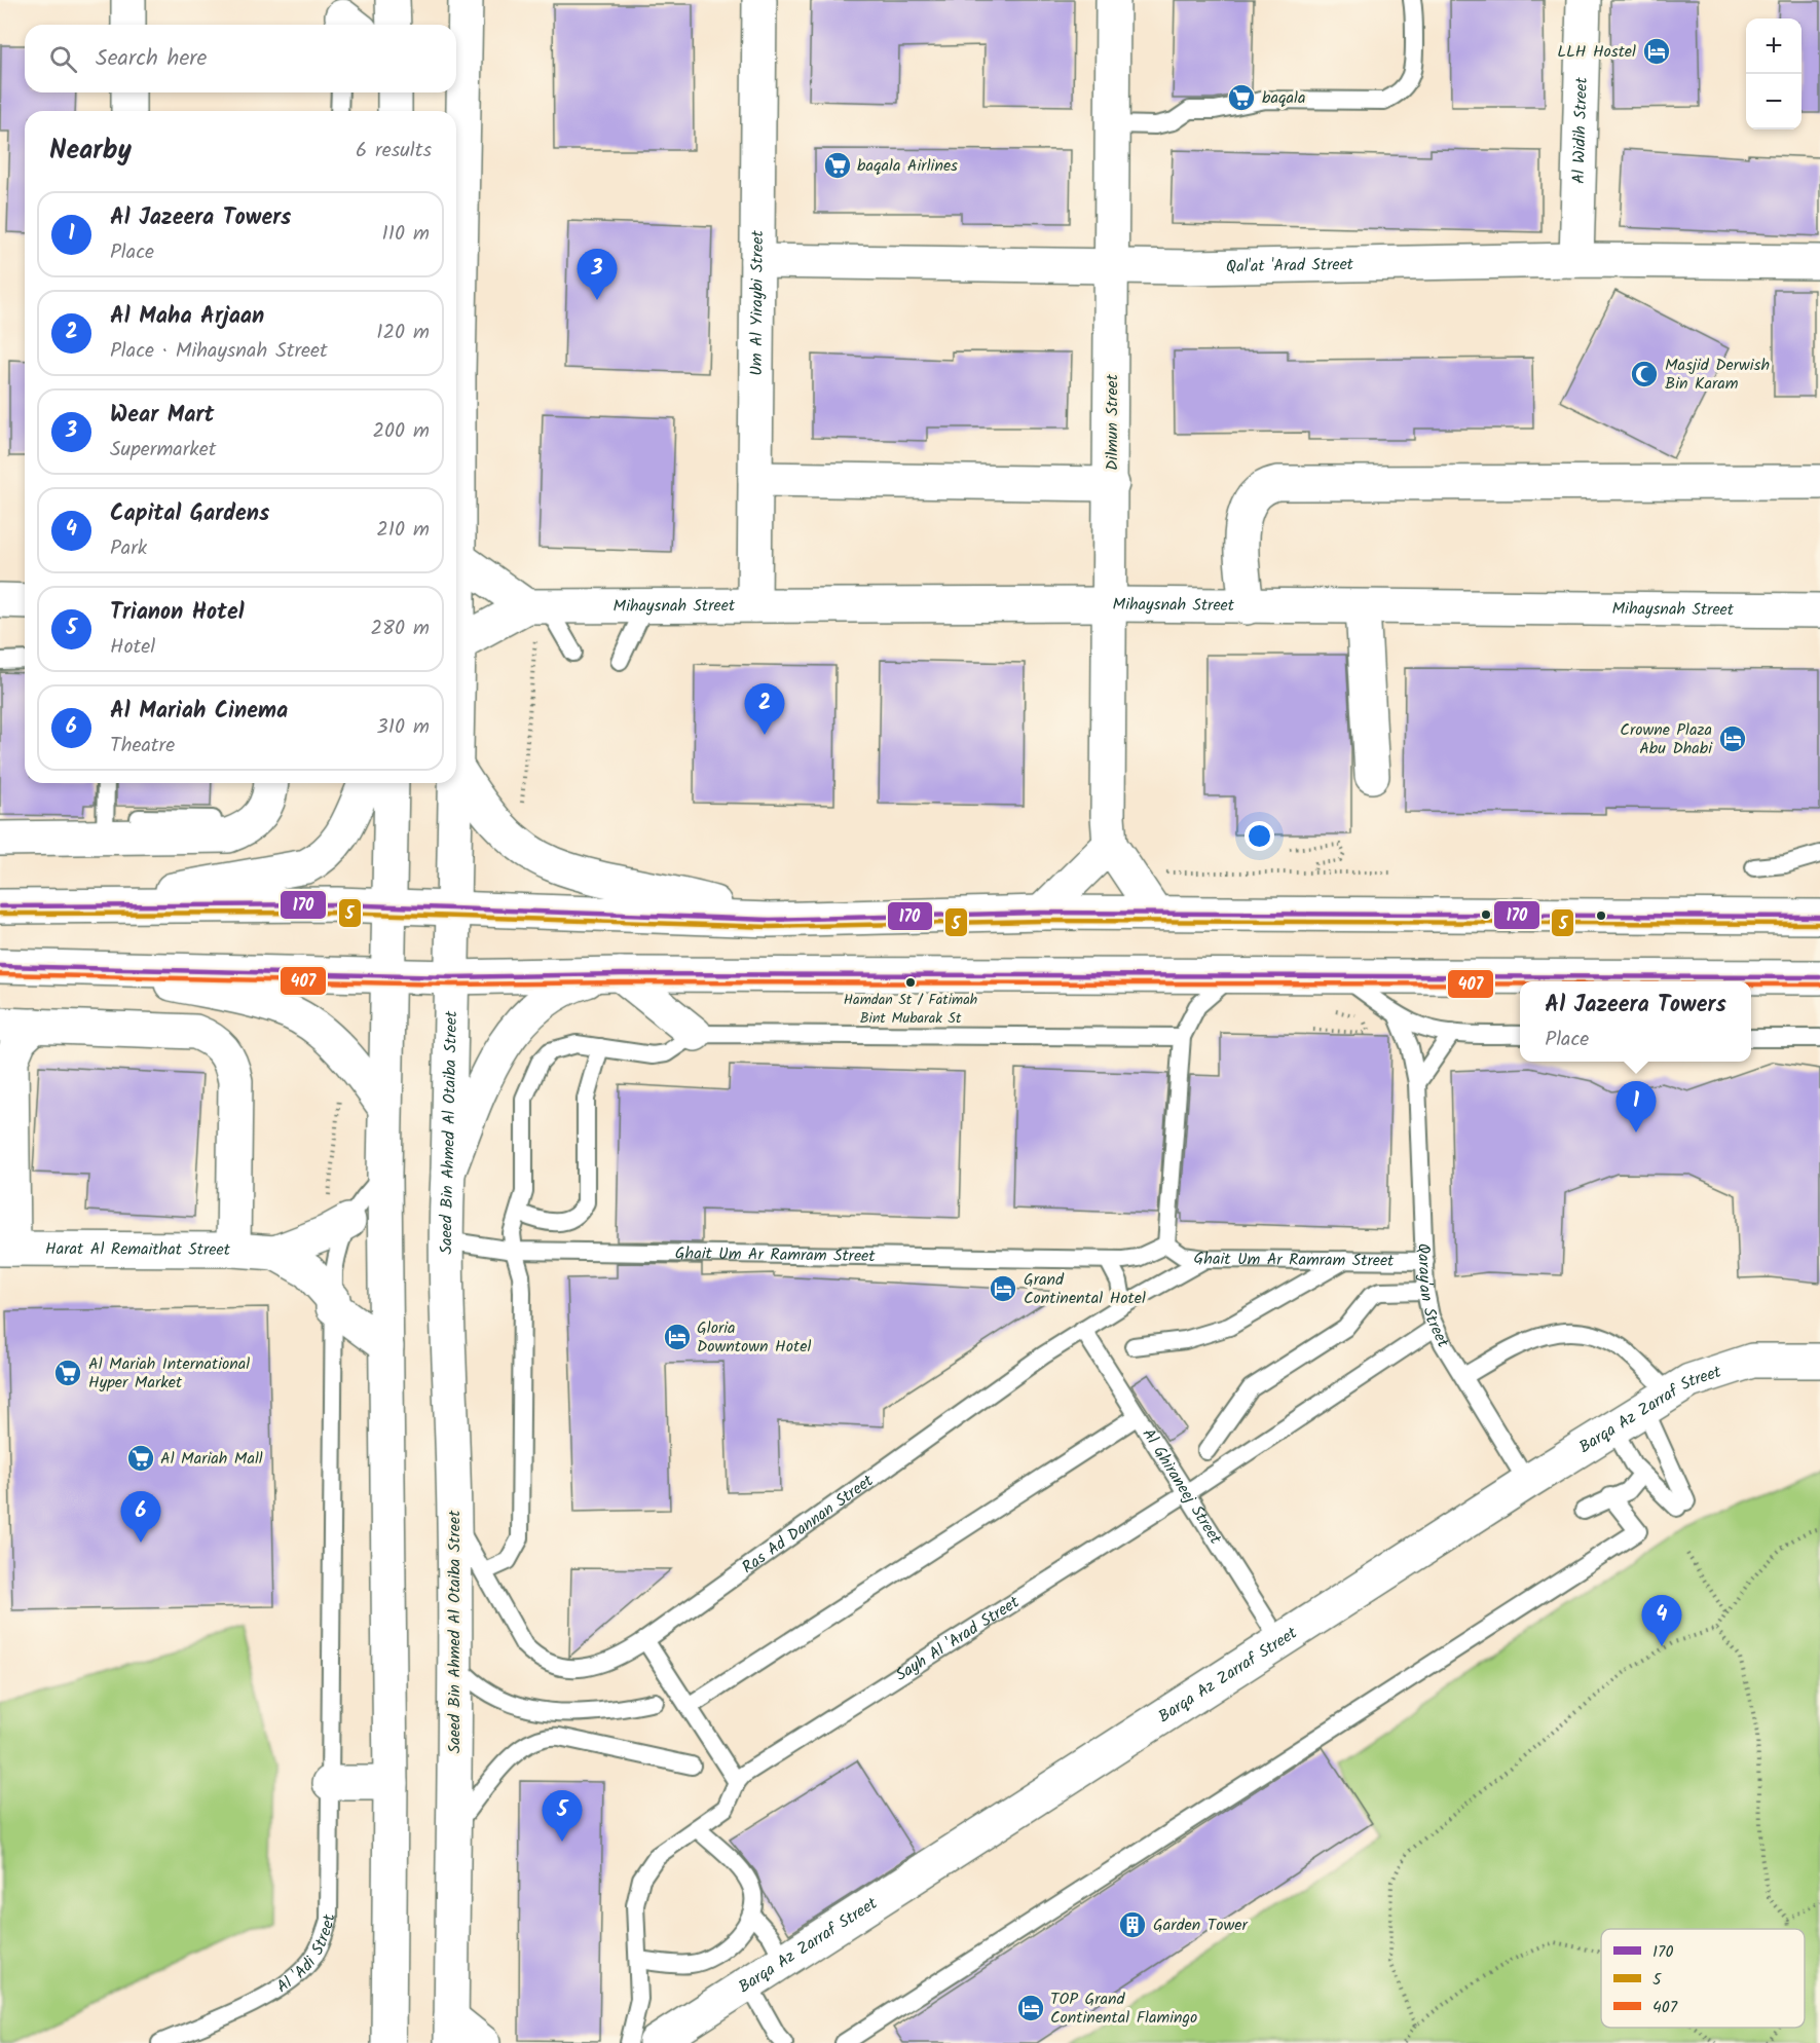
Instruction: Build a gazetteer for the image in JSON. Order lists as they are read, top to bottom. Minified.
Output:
{"streets":{"main road":["Al Widih Street","Qal'at 'Arad Street","Um Al Yiraybi Street","Dilmun Street","Mihaysnah Street","Saeed Bin Ahmed Al Otaiba Street","Harat Al Remaithat Street","Barqa Az Zarraf Street"],"lane":["Ghait Um Ar Ramram Street","Qaray'an Street","Al Ghiraneej Street","Ras Ad Dannan Street","Sayh Al 'Arad Street","Al 'Adi Street"]},"crossings":[["Al Widih Street","Qal'at 'Arad Street"],["Qal'at 'Arad Street","Um Al Yiraybi Street"],["Qal'at 'Arad Street","Dilmun Street"],["Um Al Yiraybi Street","Mihaysnah Street"],["Dilmun Street","Mihaysnah Street"],["Mihaysnah Street","Saeed Bin Ahmed Al Otaiba Street"],["Saeed Bin Ahmed Al Otaiba Street","Ghait Um Ar Ramram Street"],["Saeed Bin Ahmed Al Otaiba Street","Ras Ad Dannan Street"],["Harat Al Remaithat Street","Al 'Adi Street"],["Ghait Um Ar Ramram Street","Qaray'an Street"],["Ghait Um Ar Ramram Street","Ras Ad Dannan Street"],["Qaray'an Street","Barqa Az Zarraf Street"],["Qaray'an Street","Sayh Al 'Arad Street"],["Barqa Az Zarraf Street","Al Ghiraneej Street"],["Al Ghiraneej Street","Ras Ad Dannan Street"],["Al Ghiraneej Street","Sayh Al 'Arad Street"]],"places":{"hotel":["LLH Hostel","Crowne Plaza Abu Dhabi","Grand Continental Hotel","Gloria Downtown Hotel","TOP Grand Continental Flamingo"],"supermarket":["baqala","baqala Airlines","Al Mariah International Hyper Market","Al Mariah Mall"],"mosque":["Masjid Derwish Bin Karam"],"other":["Hamdan St / Fatimah Bint Mubarak St"],"building":["Garden Tower"]},"lines":["transit line 170","transit line 5","transit line 407"],"legend":["170","5","407"],"page":{"map_buttons":["+","−"],"search":"Search here","heading":["Nearby","6 results"],"list":[{"mark":"1","name":"Al Jazeera Towers","note":"Place","value":"110 m"},{"mark":"2","name":"Al Maha Arjaan","note":"Place · Mihaysnah Street","value":"120 m"},{"mark":"3","name":"Wear Mart","note":"Supermarket","value":"200 m"},{"mark":"4","name":"Capital Gardens","note":"Park","value":"210 m"},{"mark":"5","name":"Trianon Hotel","note":"Hotel","value":"280 m"},{"mark":"6","name":"Al Mariah Cinema","note":"Theatre","value":"310 m"}],"pins":["3","2","1","6","4","5"],"popup":["Al Jazeera Towers","Place"]}}
